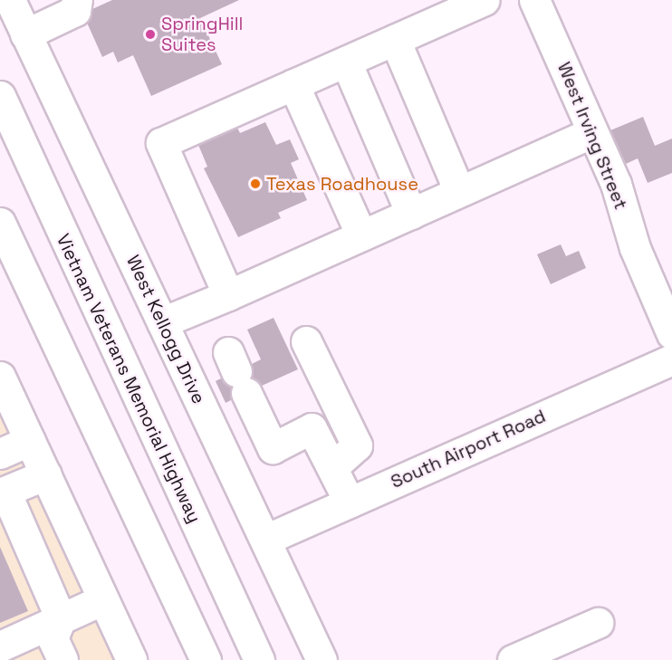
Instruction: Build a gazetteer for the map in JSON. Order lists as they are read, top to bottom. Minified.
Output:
{"streets":{"main road":["West Irving Street","West Kellogg Drive","Vietnam Veterans Memorial Highway","South Airport Road"]},"crossings":[["West Kellogg Drive","South Airport Road"]],"places":["SpringHill Suites","Texas Roadhouse"]}
